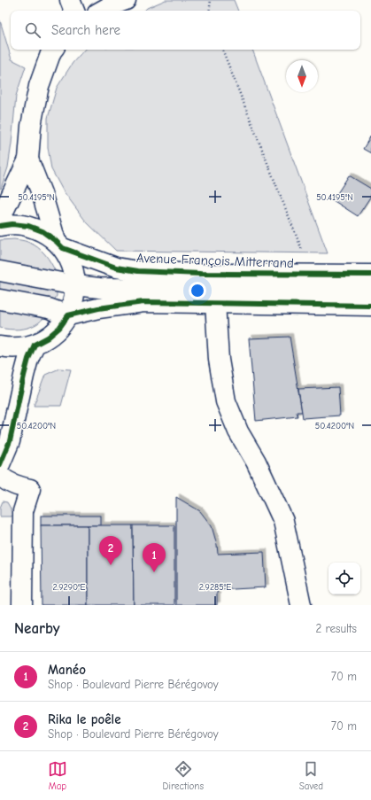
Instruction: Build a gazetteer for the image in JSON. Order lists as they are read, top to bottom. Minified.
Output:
{"streets":{"main road":["Avenue François Mitterrand"]},"north":"bottom","page":{"search":"Search here","pins":["2","1"],"heading":["Nearby","2 results"],"list":[{"mark":"1","name":"Manéo","note":"Shop · Boulevard Pierre Bérégovoy","value":"70 m"},{"mark":"2","name":"Rika le poêle","note":"Shop · Boulevard Pierre Bérégovoy","value":"70 m"}],"nav":["Map","Directions","Saved"]},"coordinates":["50.4195°N","50.4200°N","2.9290°E","2.9285°E"]}
